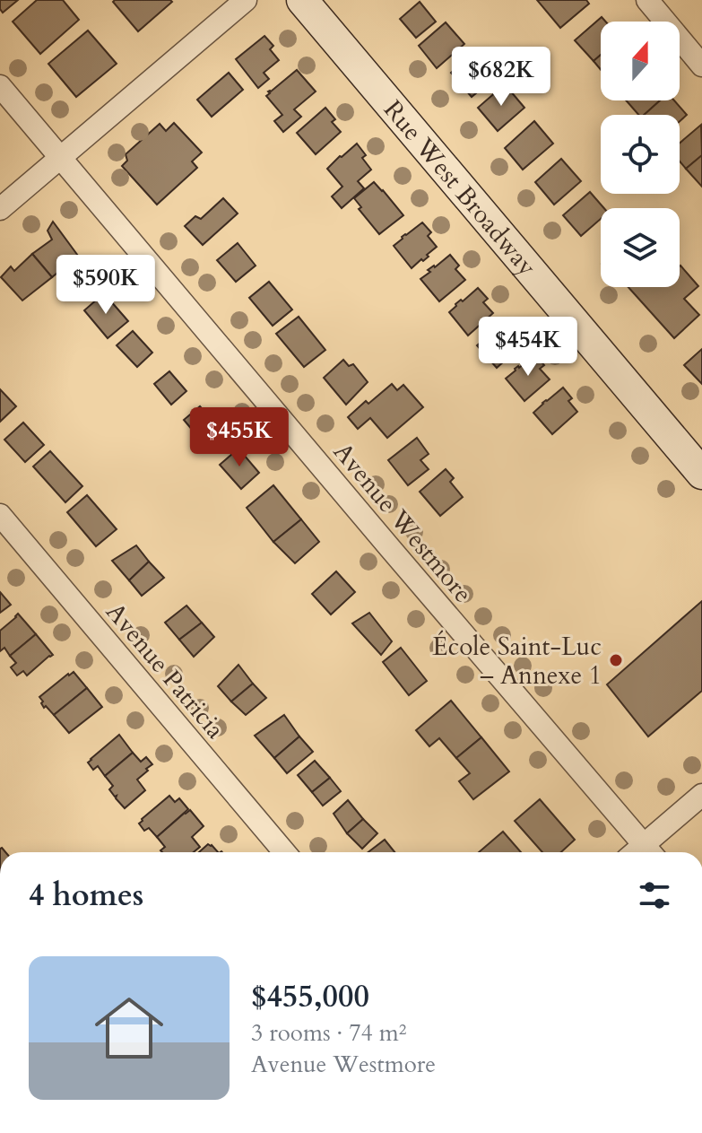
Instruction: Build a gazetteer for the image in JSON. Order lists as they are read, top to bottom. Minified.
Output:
{"streets":{"street":["Rue West Broadway","Avenue Westmore","Avenue Patricia"]},"places":["École Saint-Luc – Annexe 1"],"north":"top","page":{"price":["$682K","$590K","$454K","$455K"],"heading":"4 homes","list":[{"name":"$455,000","note":"3 rooms · 74 m² · Avenue Westmore"}]}}
